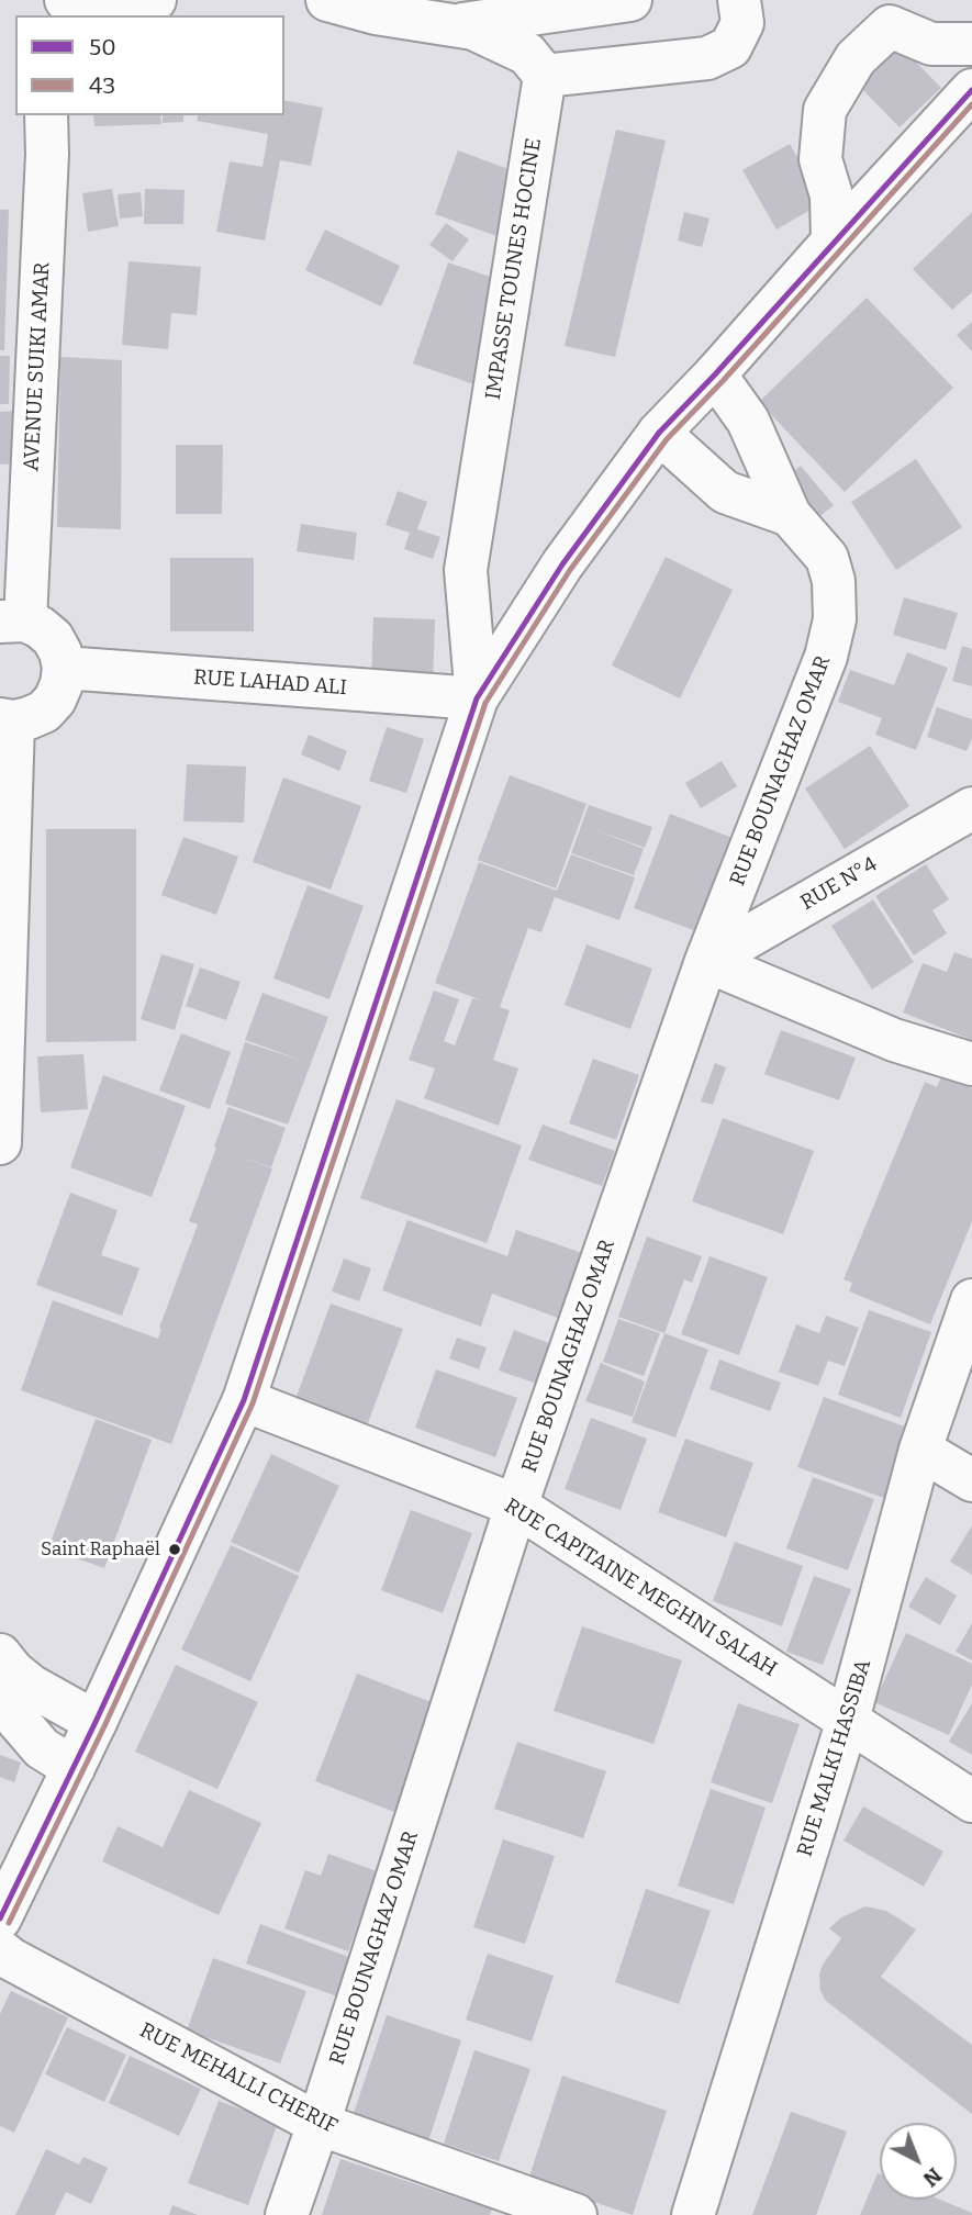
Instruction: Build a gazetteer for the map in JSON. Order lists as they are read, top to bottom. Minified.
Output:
{"streets":{"street":["IMPASSE TOUNES HOCINE","AVENUE SUIKI AMAR","RUE LAHAD ALI","RUE BOUNAGHAZ OMAR","RUE N°4","RUE CAPITAINE MEGHNI SALAH","RUE MALKI HASSIBA","RUE MEHALLI CHERIF"]},"crossings":[["IMPASSE TOUNES HOCINE","RUE LAHAD ALI"],["RUE BOUNAGHAZ OMAR","RUE N°4"],["RUE BOUNAGHAZ OMAR","RUE CAPITAINE MEGHNI SALAH"],["RUE BOUNAGHAZ OMAR","RUE MEHALLI CHERIF"],["RUE CAPITAINE MEGHNI SALAH","RUE MALKI HASSIBA"]],"places":["Saint Raphaël"],"lines":["transit line 50","transit line 43"],"legend":["50","43"],"north":"bottom right"}
